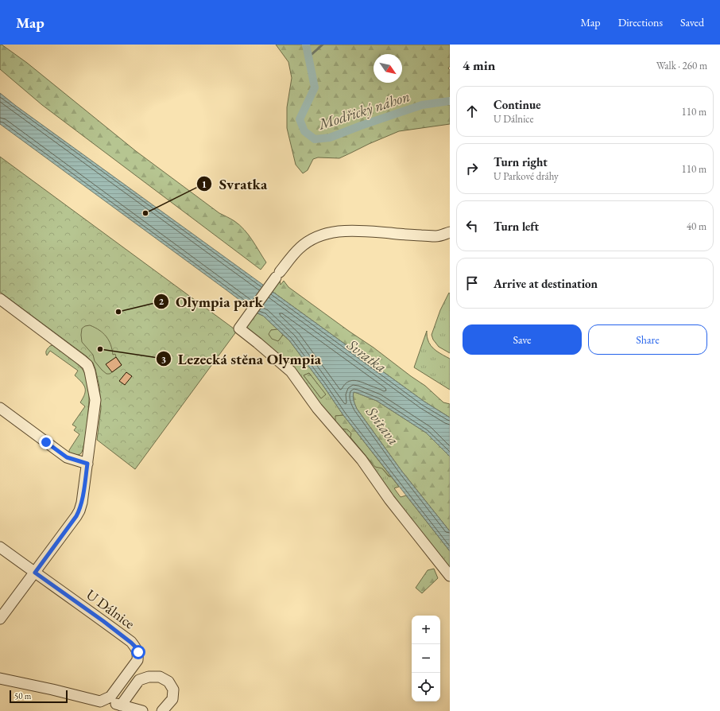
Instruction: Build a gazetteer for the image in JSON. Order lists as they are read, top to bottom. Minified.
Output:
{"streets":{"street":["U Dálnice"]},"water":["Modřický náhon","Svratka","Svitava"],"places":["Svratka","Olympia park","Lezecká stěna Olympia"],"scale_bar":"50 m","north":"bottom right","page":{"header":"Map","nav":["Map","Directions","Saved"],"heading":["4 min","Walk · 260 m"],"list":[["Continue","U Dálnice","110 m"],["Turn right","U Parkové dráhy","110 m"],["Turn left","40 m"],"Arrive at destination"],"buttons":["Save","Share"],"map_buttons":["+","−"],"scale":"50 m"}}
